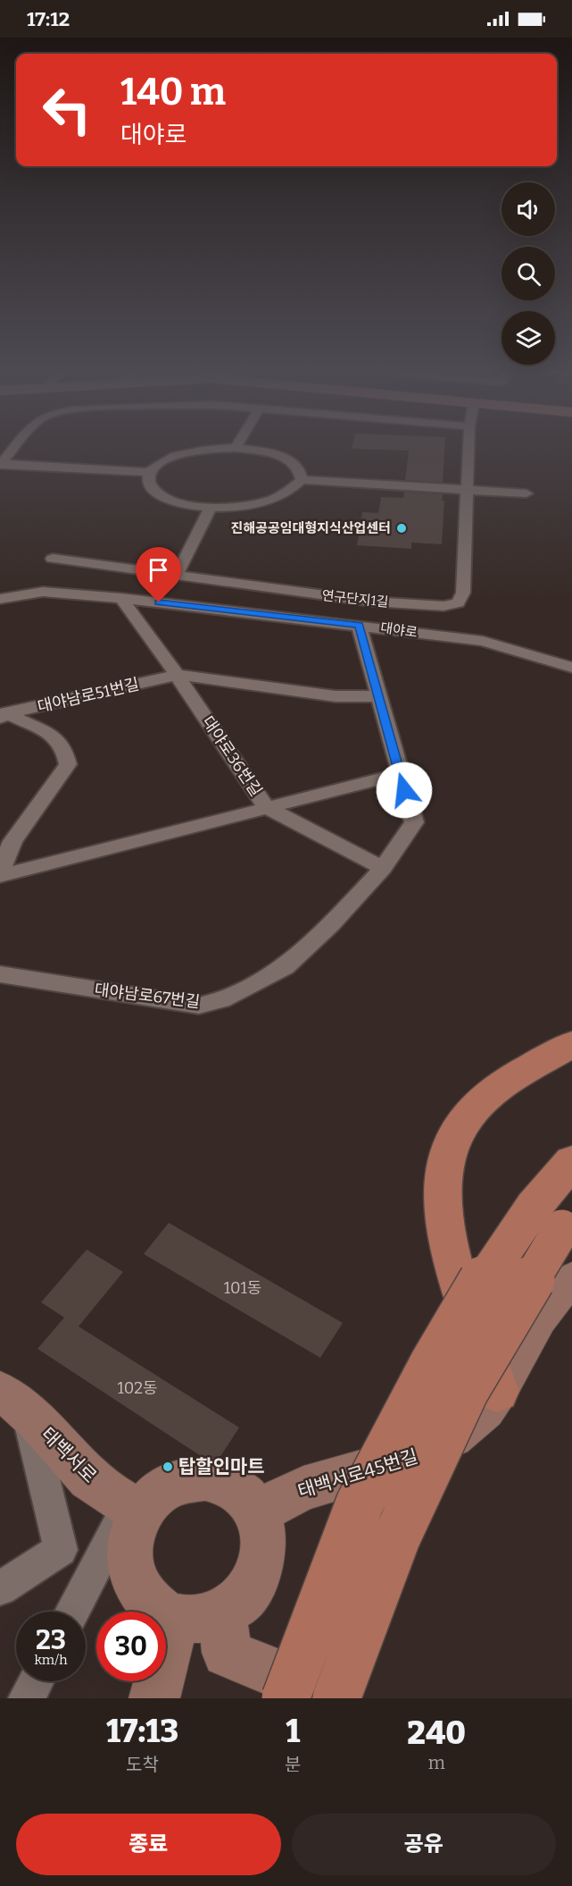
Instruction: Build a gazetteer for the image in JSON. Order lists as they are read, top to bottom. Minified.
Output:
{"streets":{"street":["연구단지1길","대야로","대야남로51번길","대야로36번길","대야남로67번길","태백서로","태백서로45번길"]},"crossings":[["대야로","대야로36번길"],["대야남로51번길","대야로36번길"],["대야로36번길","대야남로67번길"],["태백서로","태백서로45번길"]],"places":["진해공공임대형지식산업센터","탑할인마트"],"house_numbers":["101동","102동"],"page":{"status":"17:12","turn":["140 m","대야로"],"speed":"23 km/h","limit":"30","eta":["17:13","도착","1","분","240","m"],"buttons":["종료","공유"]}}
